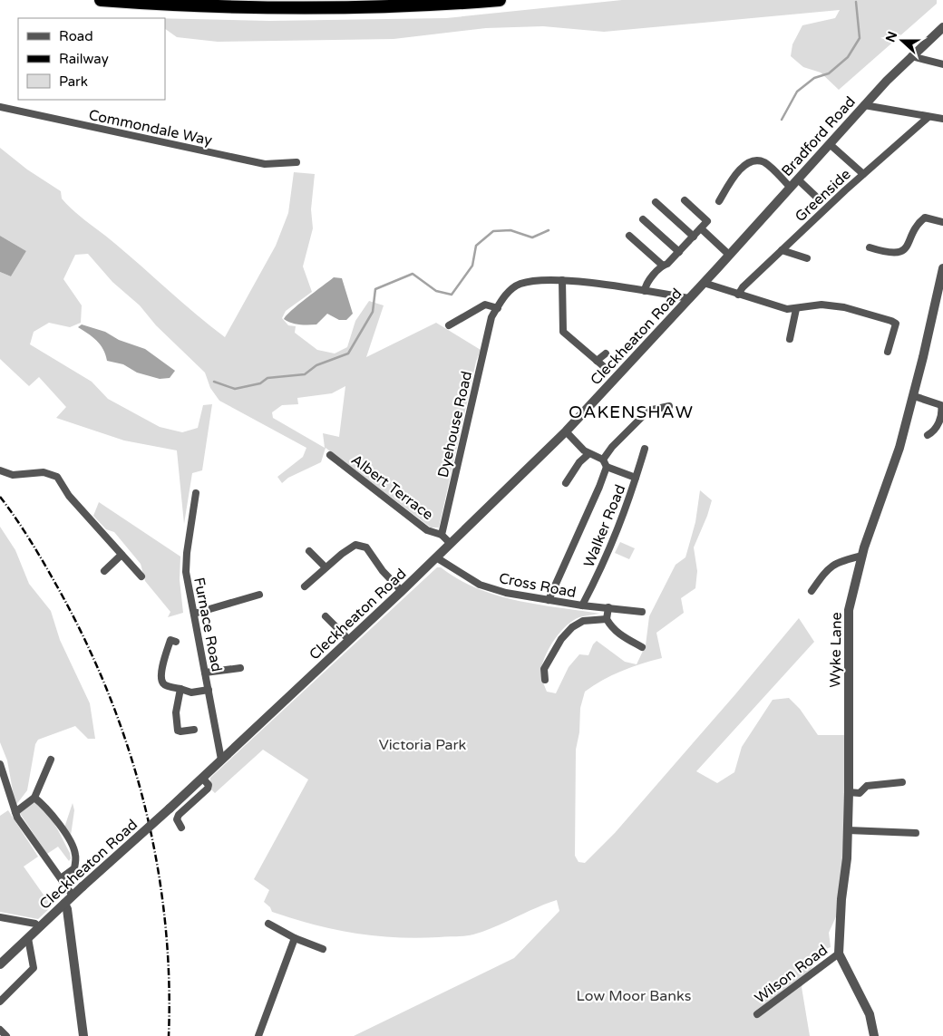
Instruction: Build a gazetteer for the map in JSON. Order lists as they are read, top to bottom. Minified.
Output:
{"streets":{"street":["Commondale Way","Bradford Road","Greenside","Cleckheaton Road","Dyehouse Road","Albert Terrace","Walker Road","Cross Road","Furnace Road","Wyke Lane","Wilson Road"]},"crossings":[["Bradford Road","Cleckheaton Road"],["Cleckheaton Road","Dyehouse Road"],["Cleckheaton Road","Cross Road"],["Cleckheaton Road","Furnace Road"],["Dyehouse Road","Albert Terrace"],["Walker Road","Cross Road"],["Wyke Lane","Wilson Road"]],"districts":["OAKENSHAW"],"parks":["Victoria Park","Low Moor Banks"],"legend":["Road","Railway","Park"],"north":"left"}
